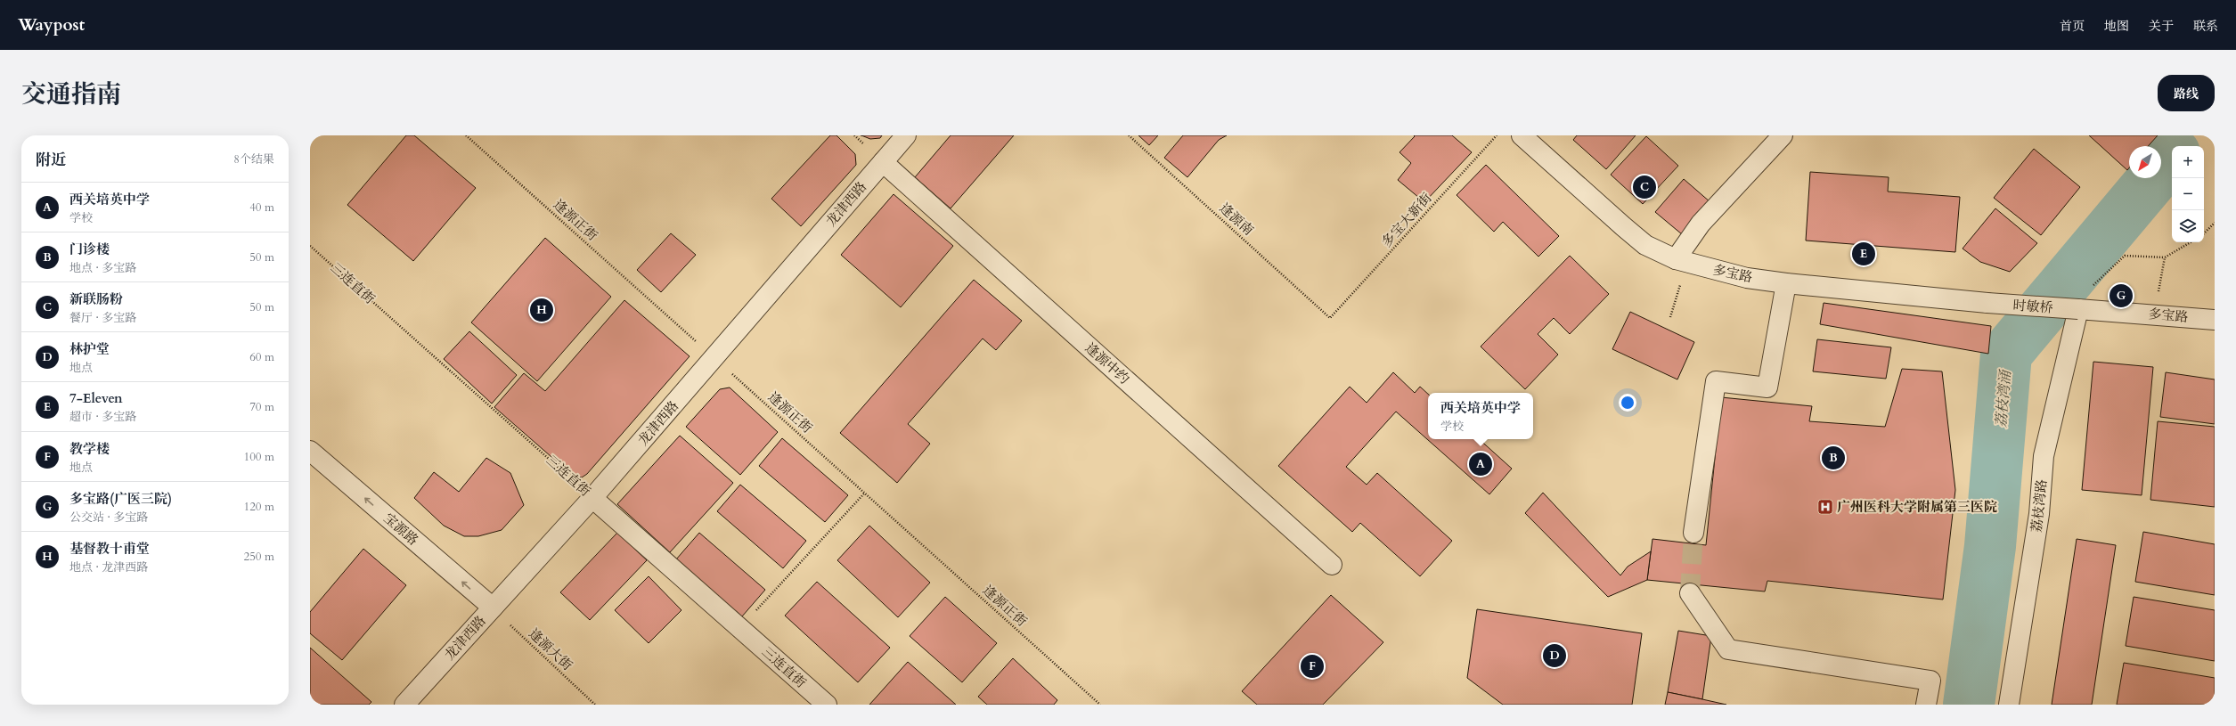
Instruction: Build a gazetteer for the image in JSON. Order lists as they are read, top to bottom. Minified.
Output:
{"streets":{"street":["龙津西路","多宝路","三连直街","时敏桥","逢源中约","荔枝湾路","宝源路"],"path":["逢源南","逢源正街","多宝大新街","逢源大街"]},"crossings":[["龙津西路","逢源正街"],["龙津西路","三连直街"],["龙津西路","逢源中约"],["龙津西路","宝源路"],["龙津西路","逢源大街"],["逢源南","多宝大新街"],["多宝路","时敏桥"],["多宝路","荔枝湾路"],["时敏桥","荔枝湾路"],["宝源路","逢源大街"]],"one_way":["宝源路"],"water":["荔枝湾涌"],"places":{"hospital":["广州医科大学附属第三医院"]},"north":"bottom left","page":{"header":"Waypost","nav":["首页","地图","关于","联系"],"title":"交通指南","buttons":"路线","heading":["附近","8个结果"],"map_buttons":["+","−"],"pins":["C","E","G","H","B","A","D","F"],"list":[{"mark":"A","name":"西关培英中学","note":"学校","value":"40 m"},{"mark":"B","name":"门诊楼","note":"地点 · 多宝路","value":"50 m"},{"mark":"C","name":"新联肠粉","note":"餐厅 · 多宝路","value":"50 m"},{"mark":"D","name":"林护堂","note":"地点","value":"60 m"},{"mark":"E","name":"7-Eleven","note":"超市 · 多宝路","value":"70 m"},{"mark":"F","name":"教学楼","note":"地点","value":"100 m"},{"mark":"G","name":"多宝路(广医三院)","note":"公交站 · 多宝路","value":"120 m"},{"mark":"H","name":"基督教十甫堂","note":"地点 · 龙津西路","value":"250 m"}],"popup":["西关培英中学","学校"]}}
